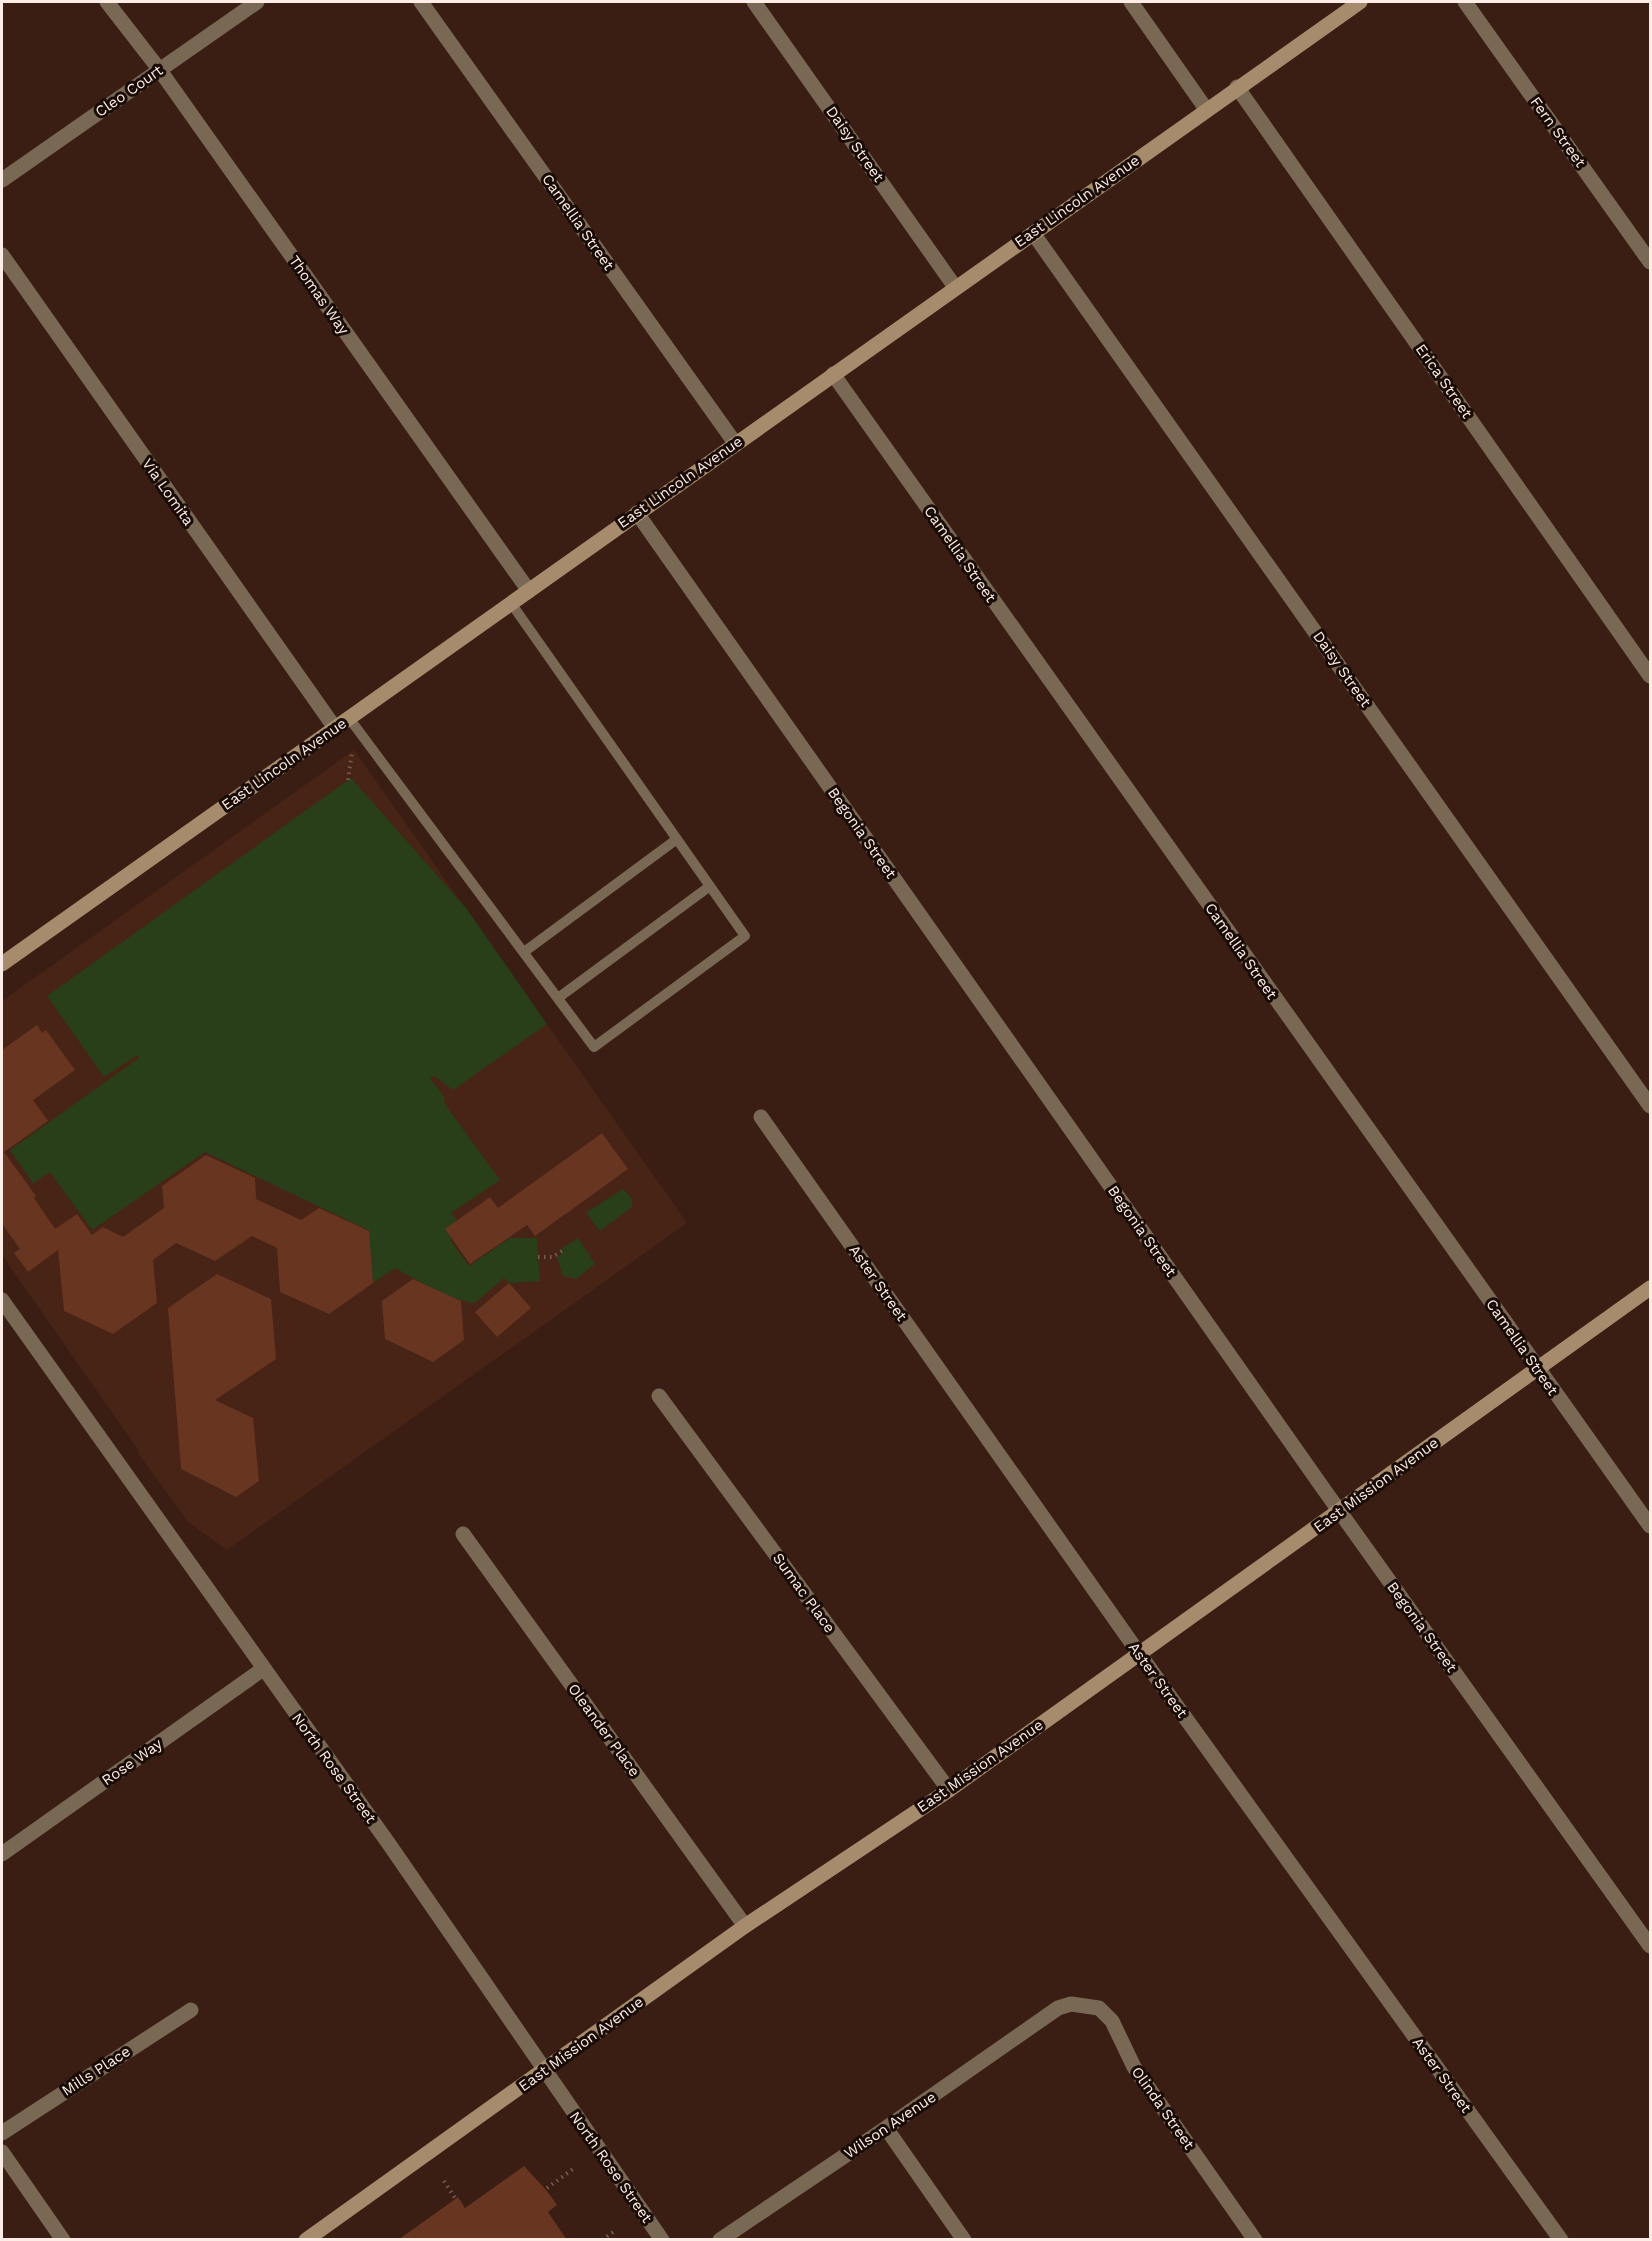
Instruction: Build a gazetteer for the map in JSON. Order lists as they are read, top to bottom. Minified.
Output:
{"streets":{"main road":["East Lincoln Avenue","East Mission Avenue"],"street":["Cleo Court","Fern Street","Daisy Street","Camellia Street","Thomas Way","Erica Street","Via Lomita","Begonia Street","Aster Street","Sumac Place","Oleander Place","Rose Way","North Rose Street","Mills Place","Olinda Street","Wilson Avenue"]},"crossings":[["Cleo Court","Thomas Way"],["Daisy Street","East Lincoln Avenue"],["East Lincoln Avenue","Camellia Street"],["East Lincoln Avenue","Thomas Way"],["East Lincoln Avenue","Erica Street"],["East Lincoln Avenue","Via Lomita"],["East Lincoln Avenue","Begonia Street"],["Camellia Street","East Mission Avenue"],["Begonia Street","East Mission Avenue"],["Aster Street","East Mission Avenue"],["East Mission Avenue","Sumac Place"],["East Mission Avenue","Oleander Place"],["East Mission Avenue","North Rose Street"],["Rose Way","North Rose Street"],["Olinda Street","Wilson Avenue"]]}
